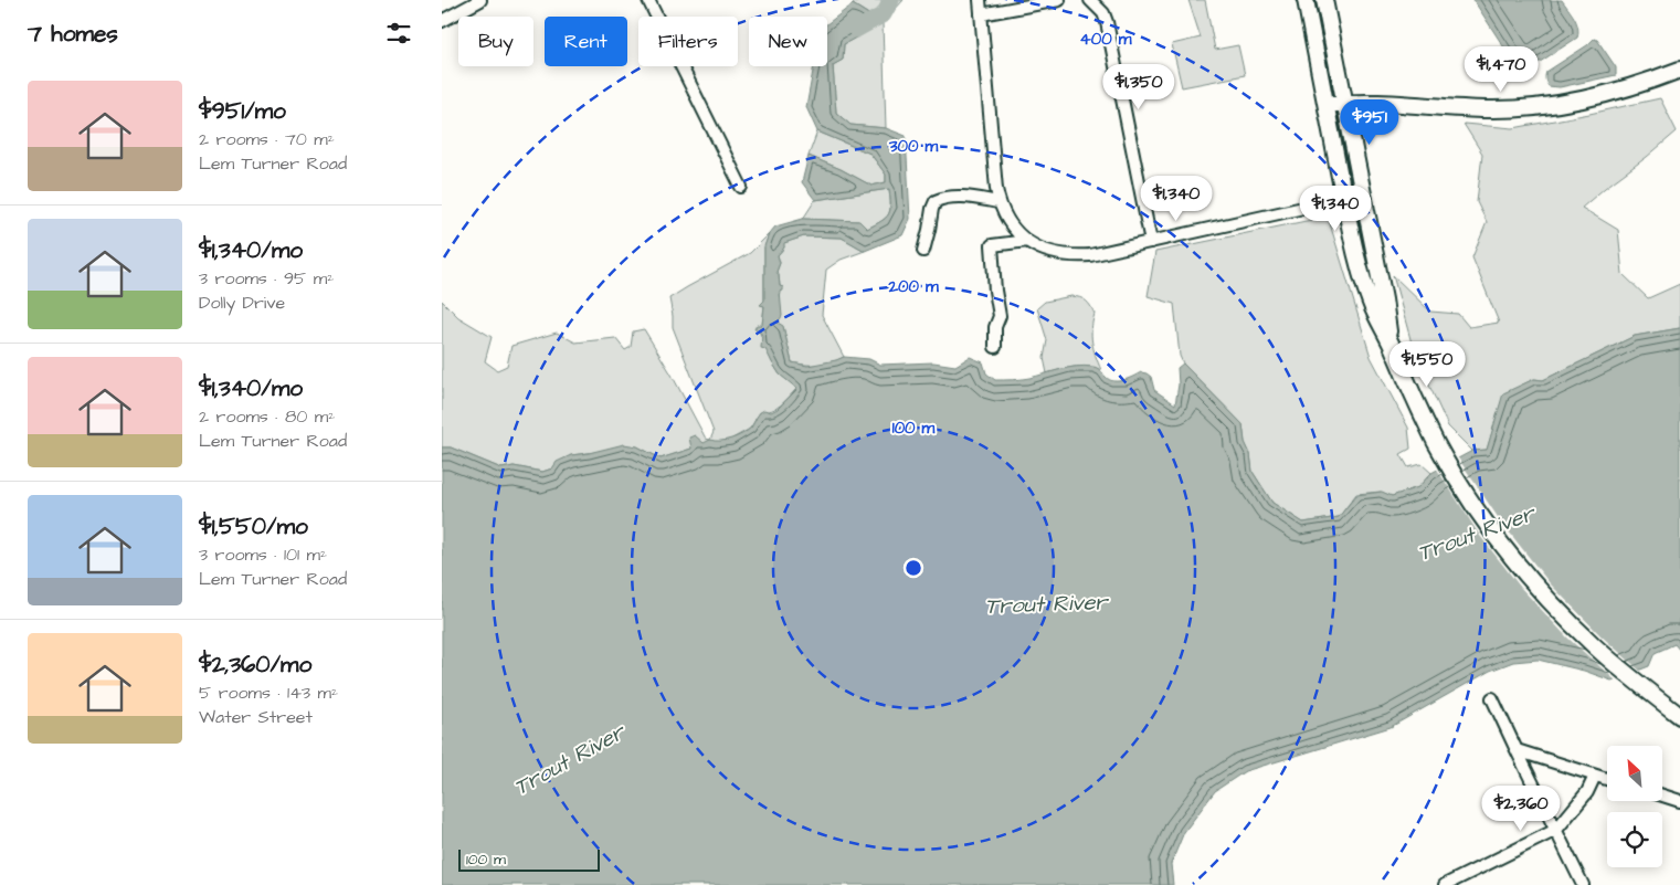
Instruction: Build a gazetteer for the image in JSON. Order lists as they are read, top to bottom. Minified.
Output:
{"water":["Trout River"],"scale_bar":"100 m","north":"top left","page":{"heading":"7 homes","chip":["Buy","Rent","Filters","New"],"price":["$1,470","$1,350","$951","$1,340","$1,340","$1,550","$2,360"],"list":[{"name":"$951/mo","note":"2 rooms · 70 m² · Lem Turner Road"},{"name":"$1,340/mo","note":"3 rooms · 95 m² · Dolly Drive"},{"name":"$1,340/mo","note":"2 rooms · 80 m² · Lem Turner Road"},{"name":"$1,550/mo","note":"3 rooms · 101 m² · Lem Turner Road"},{"name":"$2,360/mo","note":"5 rooms · 143 m² · Water Street"}],"scale":"100 m"},"rings":["400 m","300 m","200 m","100 m"]}
